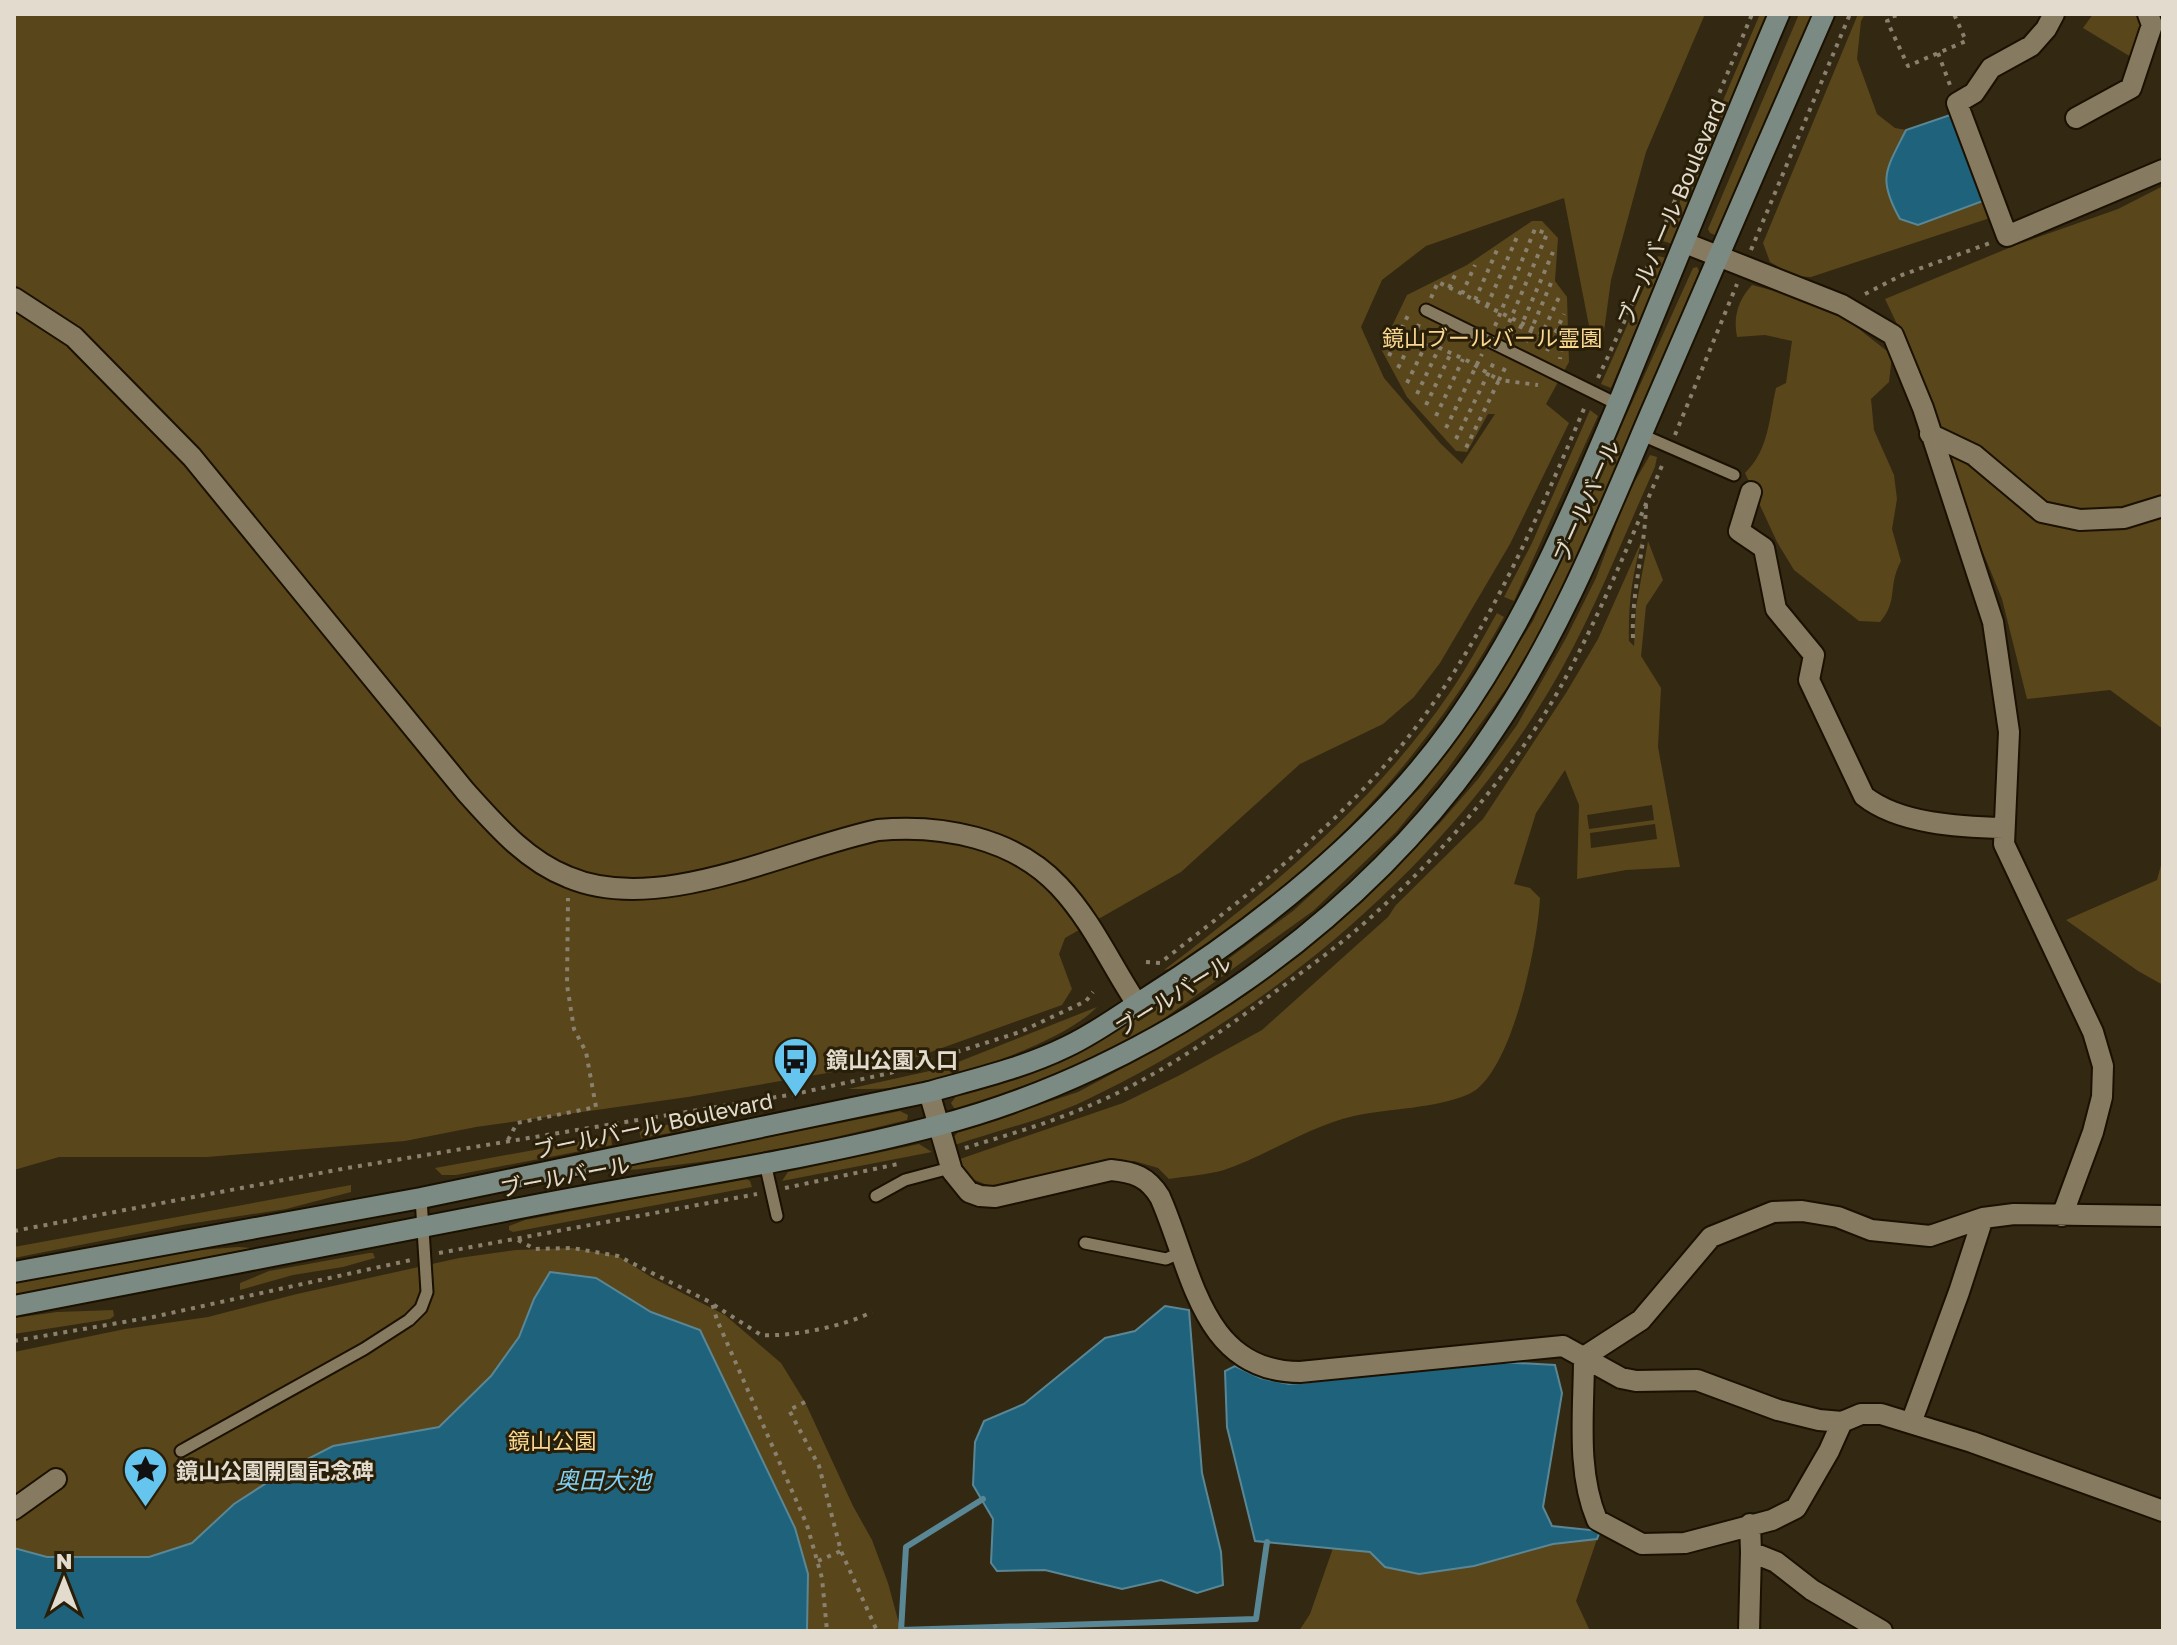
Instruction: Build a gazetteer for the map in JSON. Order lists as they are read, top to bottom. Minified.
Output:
{"streets":{"street":["ブールバール Boulevard","ブールバール"]},"water":["奥田大池"],"parks":["鏡山ブールバール霊園","鏡山公園"],"places":{"bus stop":["鏡山公園入口"],"place":["鏡山公園開園記念碑"]},"north":"top"}
